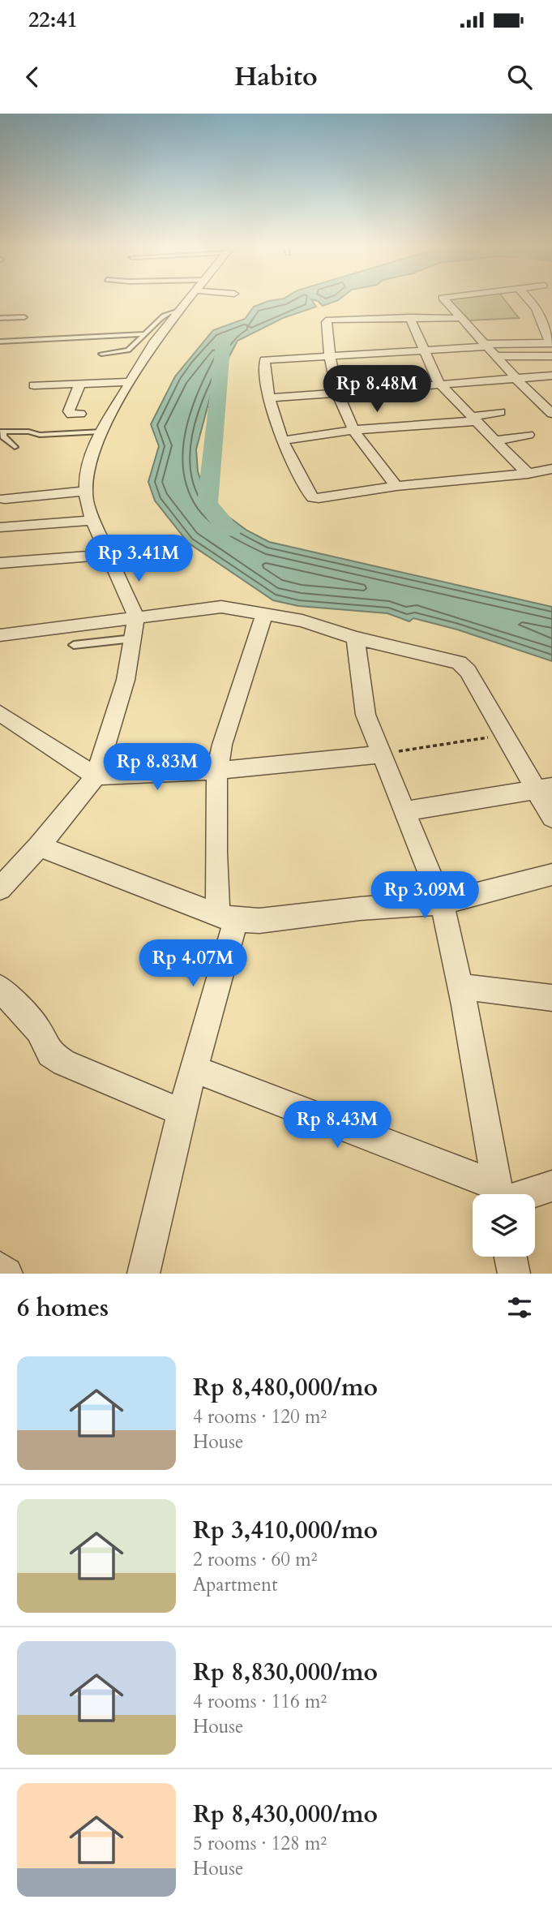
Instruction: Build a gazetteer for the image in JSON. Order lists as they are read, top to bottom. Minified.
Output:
{"page":{"status":"22:41","header":"Habito","price":["Rp 8.48M","Rp 3.41M","Rp 8.83M","Rp 3.09M","Rp 4.07M","Rp 8.43M"],"heading":"6 homes","list":[{"name":"Rp 8,480,000/mo","note":"4 rooms · 120 m² · House"},{"name":"Rp 3,410,000/mo","note":"2 rooms · 60 m² · Apartment"},{"name":"Rp 8,830,000/mo","note":"4 rooms · 116 m² · House"},{"name":"Rp 8,430,000/mo","note":"5 rooms · 128 m² · House"}]}}
